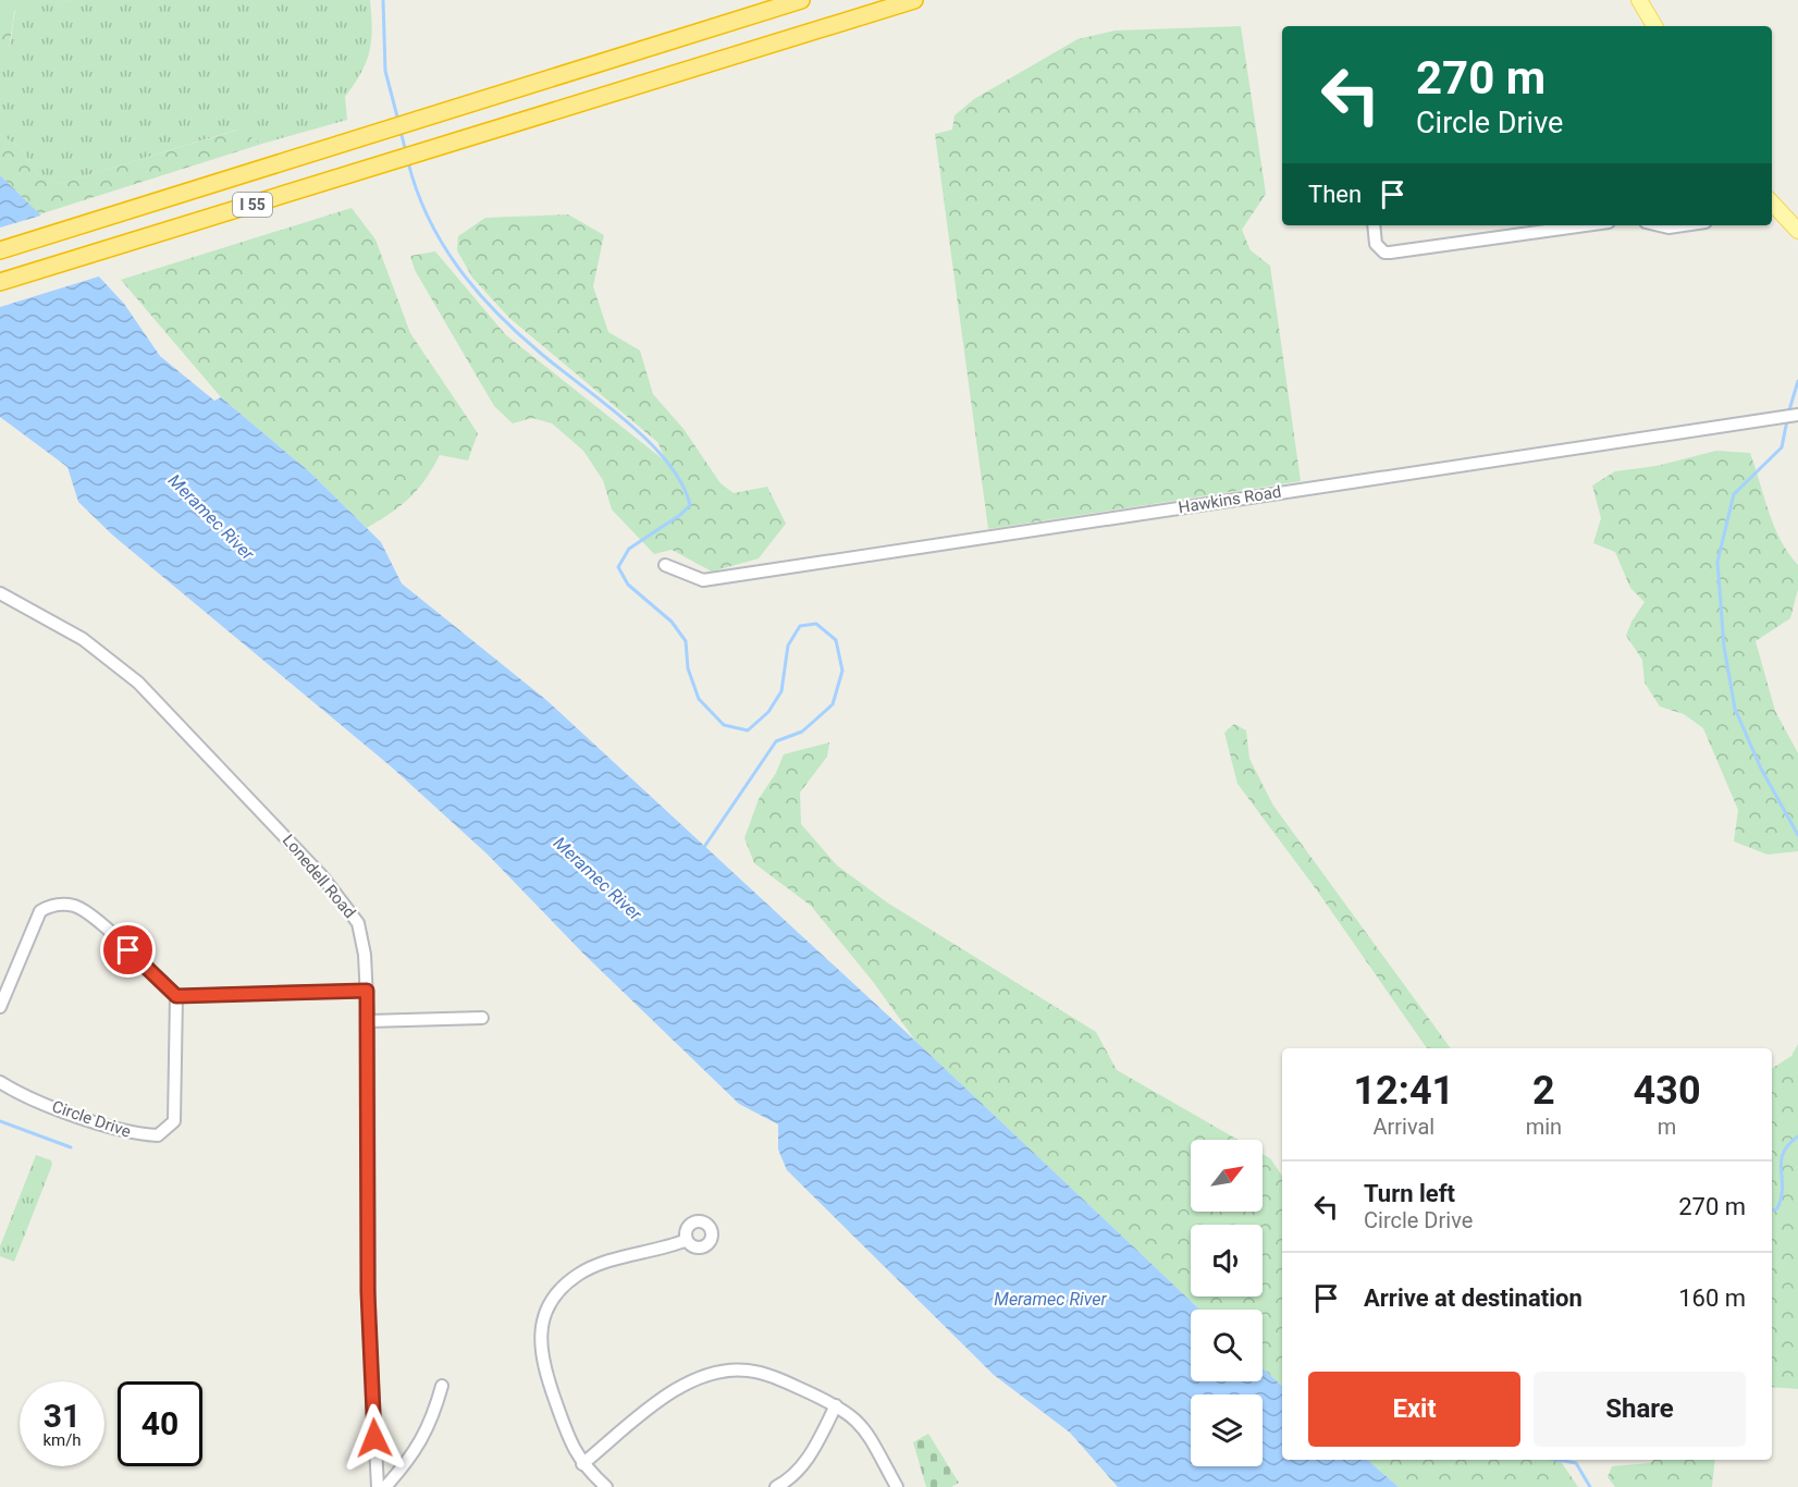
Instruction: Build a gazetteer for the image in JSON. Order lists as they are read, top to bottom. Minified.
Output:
{"streets":{"highway":["I 55"],"street":["Hawkins Road","Lonedell Road","Circle Drive"]},"water":["Meramec River"],"north":"top right","page":{"turn":["270 m","Circle Drive"],"then":"Then","eta":["12:41","Arrival","2","min","430","m"],"list":[{"name":"Turn left","note":"Circle Drive","value":"270 m"},{"name":"Arrive at destination","value":"160 m"}],"buttons":["Exit","Share"],"speed":"31 km/h","limit":"40"}}
